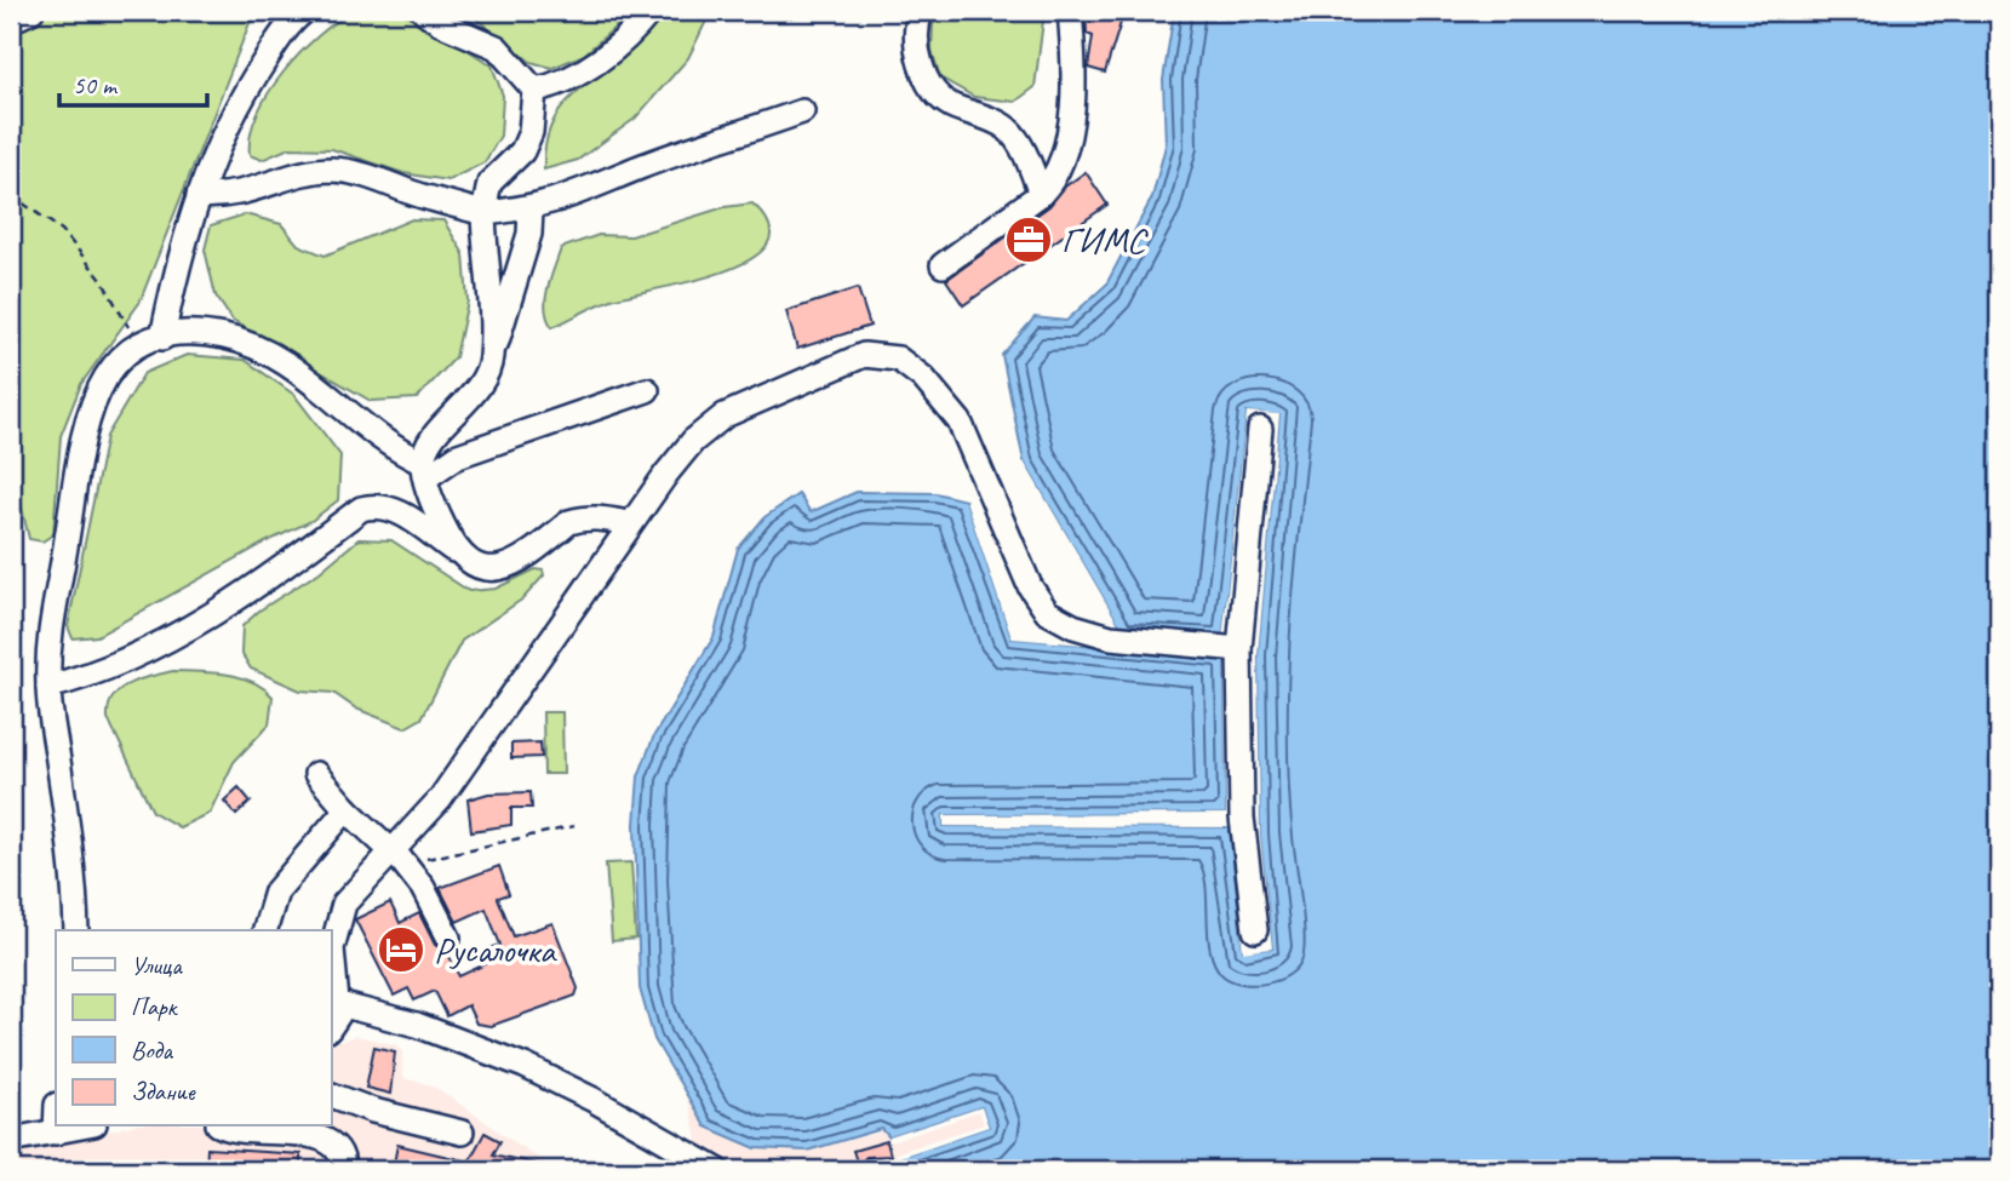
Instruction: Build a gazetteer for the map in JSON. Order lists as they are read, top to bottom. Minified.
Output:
{"places":{"office":["ГИМС"],"hotel":["Русалочка"]},"legend":["Улица","Парк","Вода","Здание"],"scale_bar":"50 m"}
